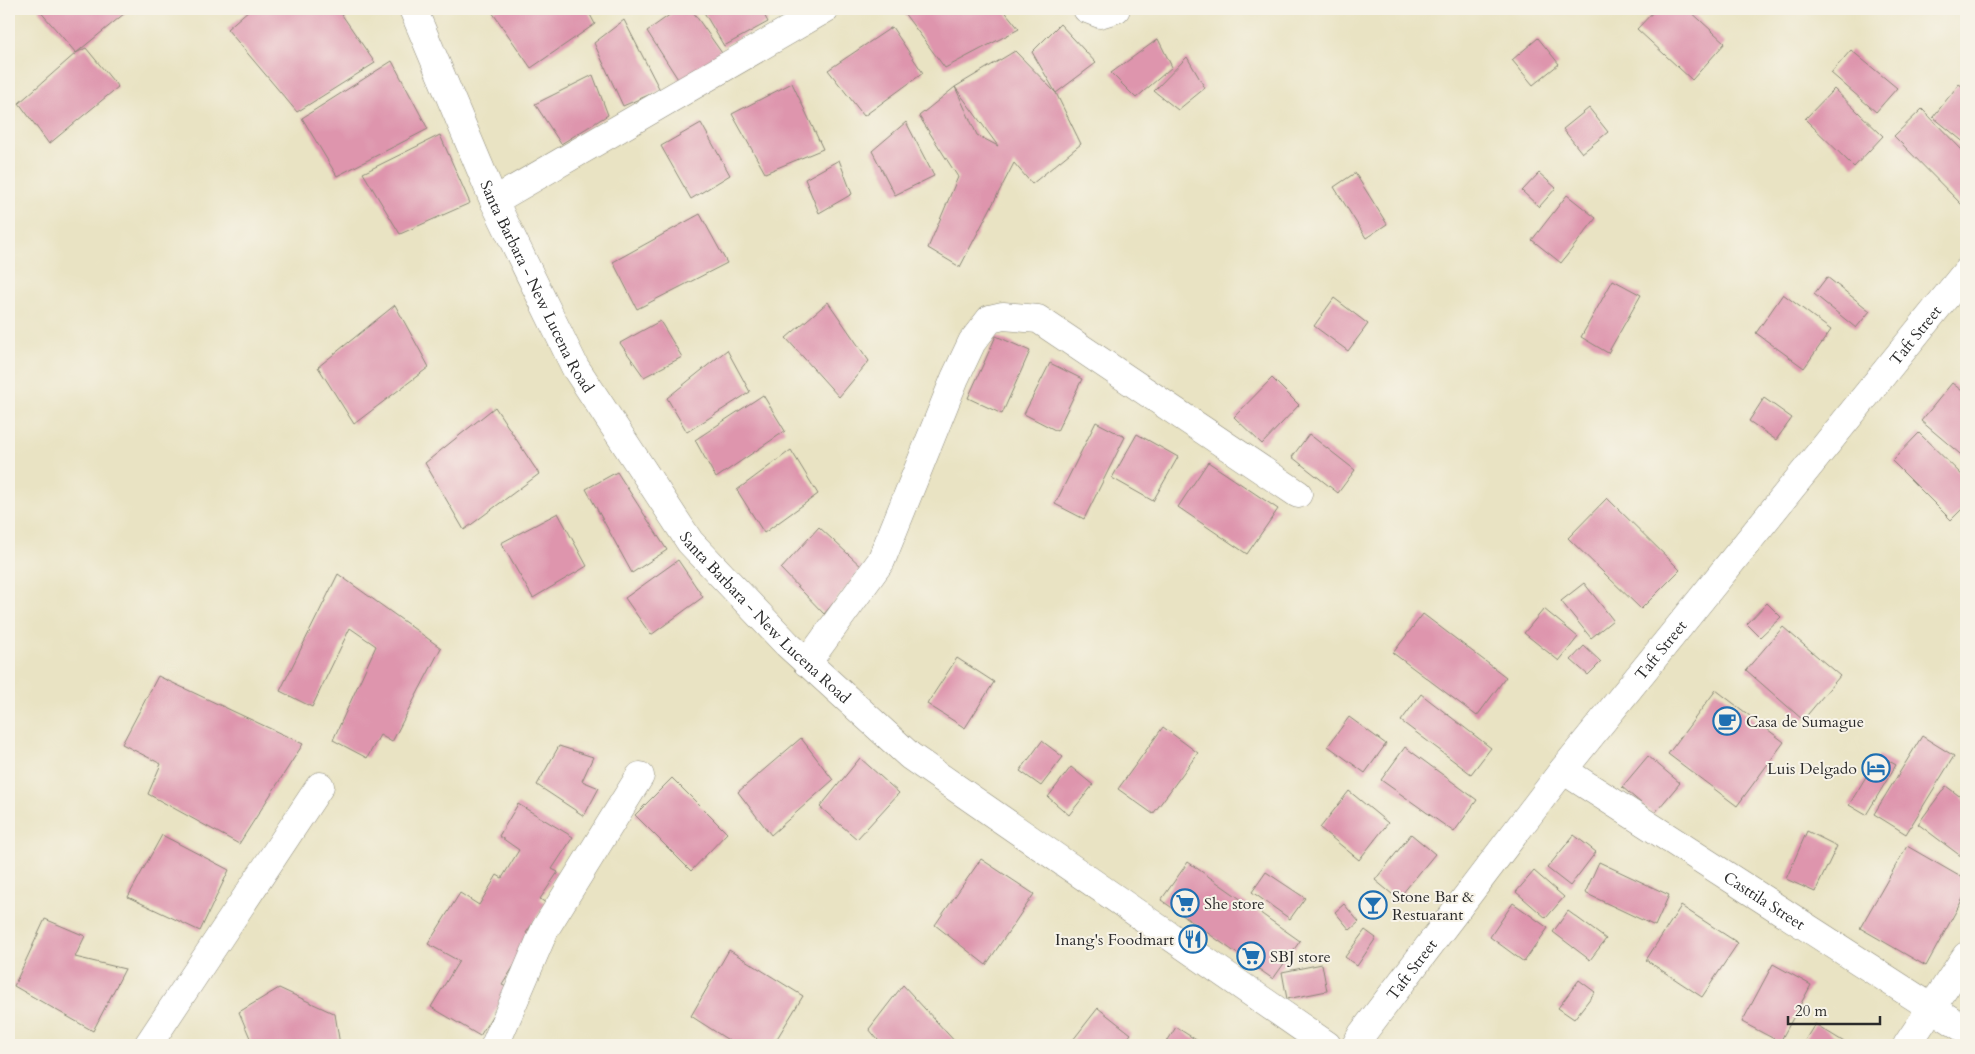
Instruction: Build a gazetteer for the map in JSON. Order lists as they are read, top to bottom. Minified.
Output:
{"streets":{"main road":["Santa Barbara - New Lucena Road","Taft Street","Casttila Street"]},"crossings":[["Taft Street","Casttila Street"]],"places":{"cafe":["Casa de Sumague"],"hotel":["Luis Delgado"],"supermarket":["She store","SBJ store"],"bar":["Stone Bar & Restuarant"],"restaurant":["Inang's Foodmart"]},"scale_bar":"20 m"}
